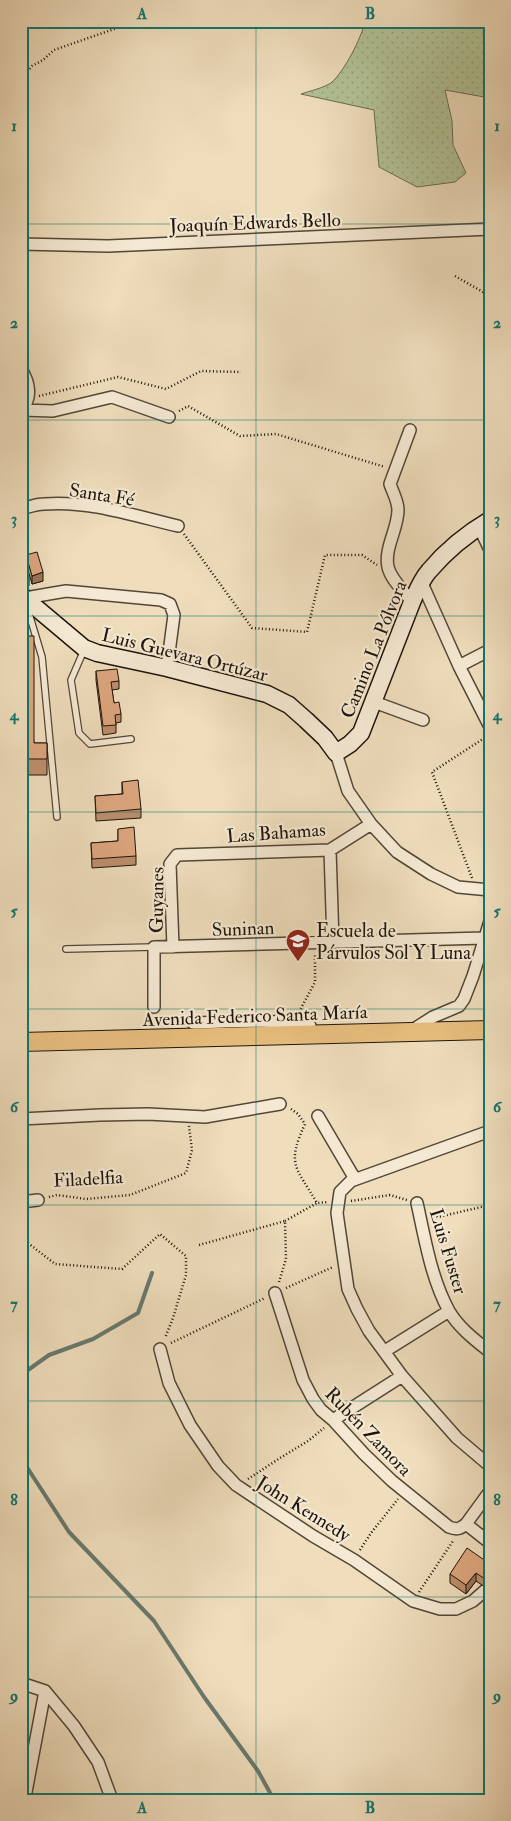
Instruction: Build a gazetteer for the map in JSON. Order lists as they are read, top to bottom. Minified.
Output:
{"streets":{"main road":["Avenida Federico Santa María"],"street":["Joaquín Edwards Bello","Santa Fé","Camino La Pólvora","Luis Guevara Ortúzar","Las Bahamas","Guyanes","Suninan","Filadelfia","Luis Fuster","Rubén Zamora","John Kennedy"]},"crossings":[["Camino La Pólvora","Luis Guevara Ortúzar"],["Las Bahamas","Guyanes"],["Guyanes","Suninan"]],"places":{"school or university":["Escuela de Párvulos Sol Y Luna"]},"grid":{"columns":["A","B"],"rows":["1","2","3","4","5","6","7","8","9"]}}
